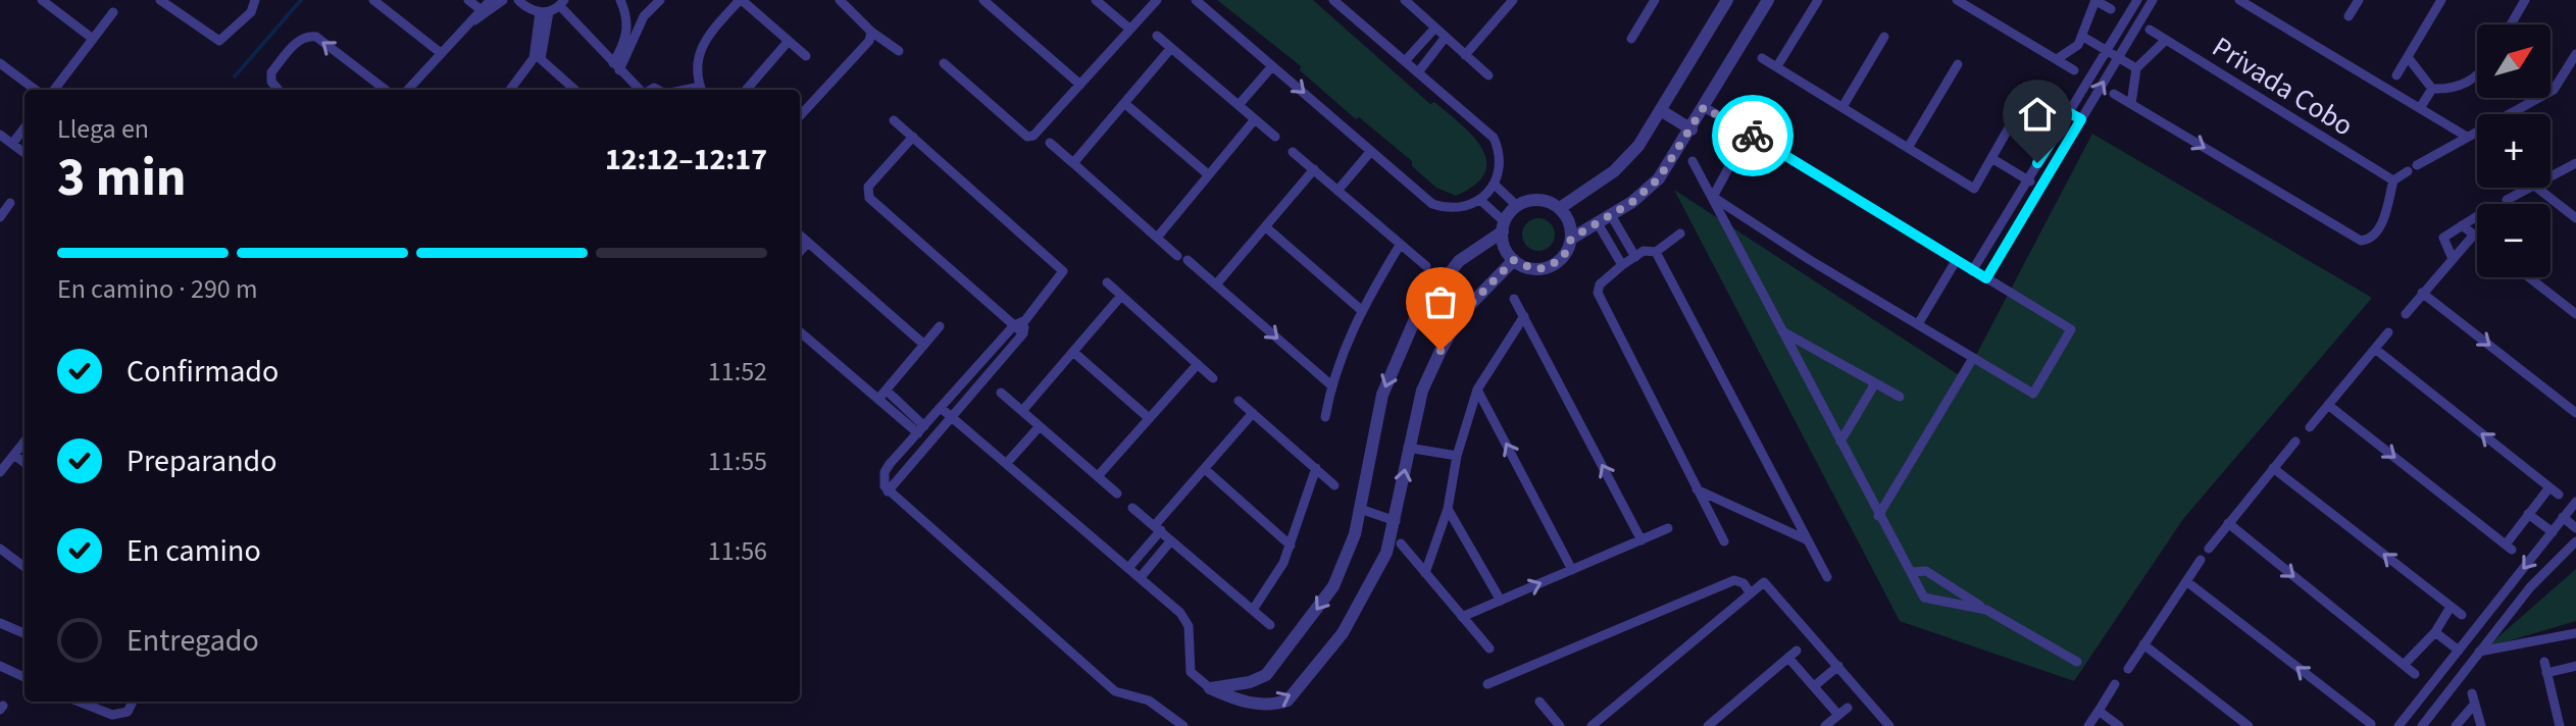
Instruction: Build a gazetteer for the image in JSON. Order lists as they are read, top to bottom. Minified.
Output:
{"streets":{"street":["Privada Cobo"]},"north":"top right","page":{"map_buttons":["+","−"],"heading":["3 min","Llega en","12:12–12:17"],"bar":"En camino · 290 m","list":[["Confirmado","11:52"],["Preparando","11:55"],["En camino","11:56"],"Entregado"]}}
